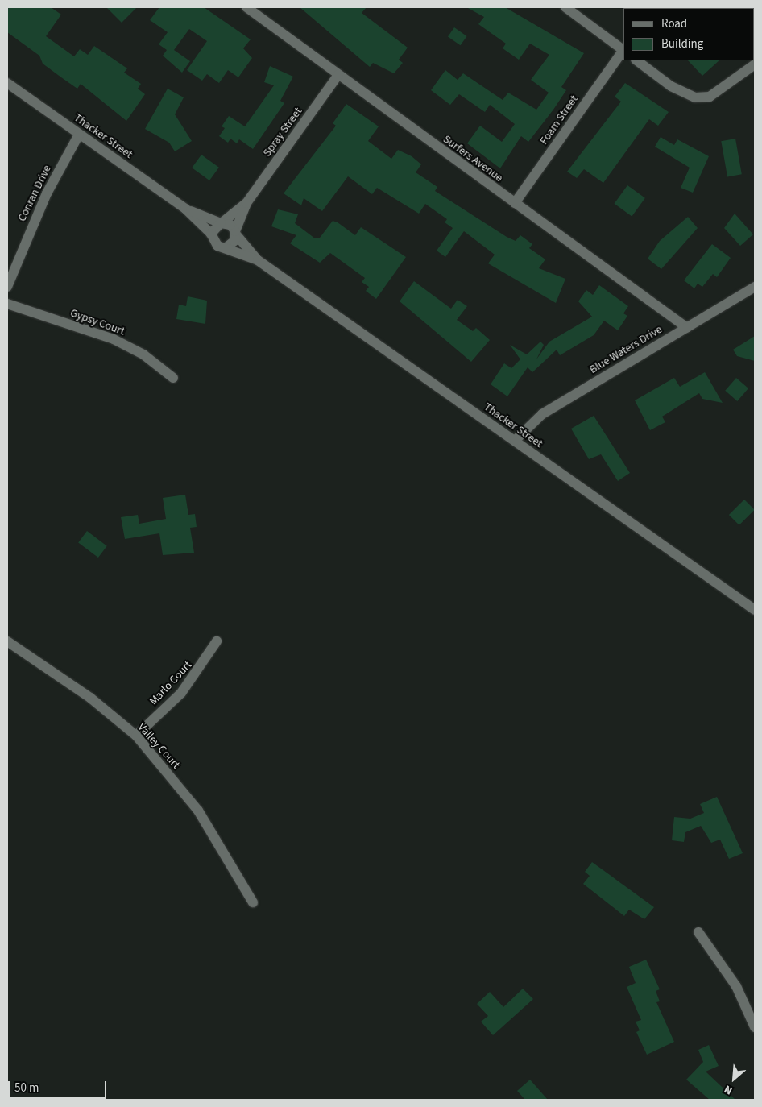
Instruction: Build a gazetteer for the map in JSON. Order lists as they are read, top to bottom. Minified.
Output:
{"streets":{"street":["Foam Street","Spray Street","Thacker Street","Surfers Avenue","Conran Drive","Gypsy Court","Blue Waters Drive","Marlo Court","Valley Court"]},"crossings":[["Foam Street","Surfers Avenue"],["Spray Street","Thacker Street"],["Spray Street","Surfers Avenue"],["Thacker Street","Conran Drive"],["Thacker Street","Blue Waters Drive"],["Surfers Avenue","Blue Waters Drive"],["Marlo Court","Valley Court"]],"legend":["Road","Building"],"scale_bar":"50 m","north":"bottom left"}
